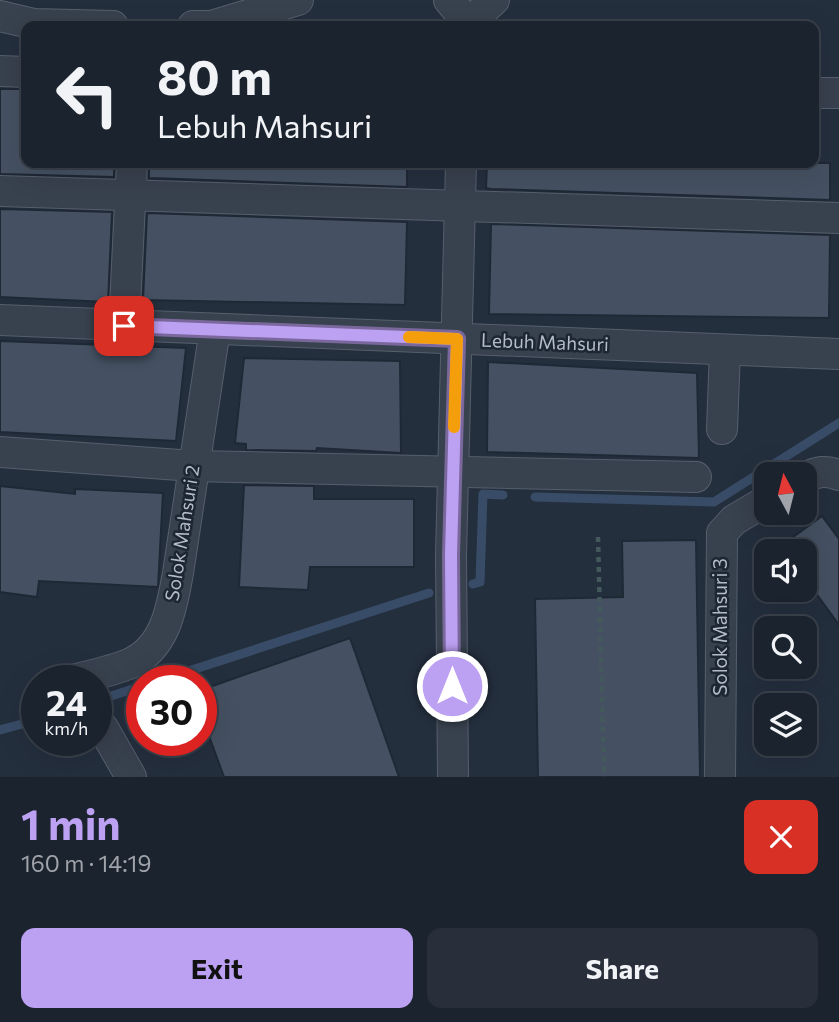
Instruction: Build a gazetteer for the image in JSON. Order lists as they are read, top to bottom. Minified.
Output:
{"streets":{"street":["Lebuh Mahsuri","Solok Mahsuri 2","Solok Mahsuri 3"]},"crossings":[["Lebuh Mahsuri","Solok Mahsuri 2"]],"north":"top","page":{"turn":["80 m","Lebuh Mahsuri"],"speed":"24 km/h","limit":"30","heading":["1 min","160 m · 14:19"],"buttons":["Exit","Share"]}}
